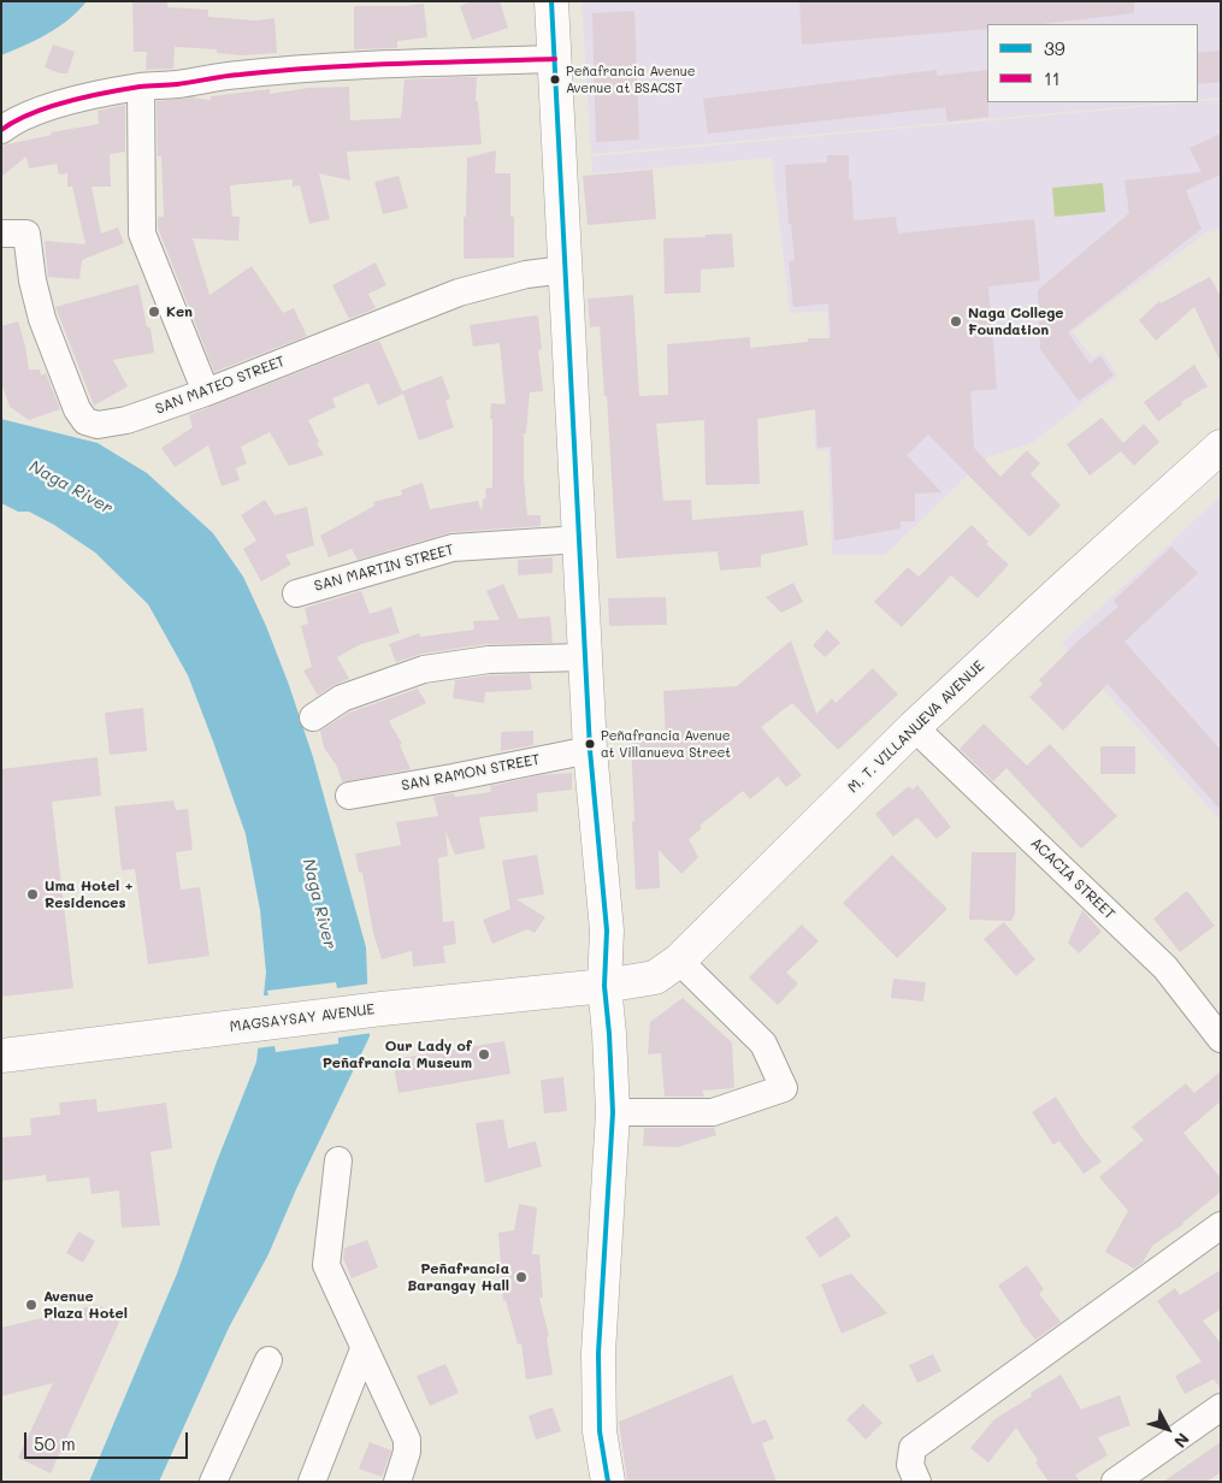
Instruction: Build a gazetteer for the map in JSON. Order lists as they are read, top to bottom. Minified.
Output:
{"streets":{"main road":["M. T. VILLANUEVA AVENUE","MAGSAYSAY AVENUE"],"street":["SAN MATEO STREET","SAN MARTIN STREET","SAN RAMON STREET","ACACIA STREET"]},"crossings":[["M. T. VILLANUEVA AVENUE","ACACIA STREET"],["M. T. VILLANUEVA AVENUE","MAGSAYSAY AVENUE"]],"water":["Naga River"],"places":["Peñafrancia Avenue Avenue at BSACST","Ken","Naga College Foundation","Peñafrancia Avenue at Villanueva Street","Uma Hotel + Residences","Our Lady of Peñafrancia Museum","Peñafrancia Barangay Hall","Avenue Plaza Hotel"],"lines":["transit line 39","transit line 11"],"legend":["39","11"],"scale_bar":"50 m","north":"bottom right"}
